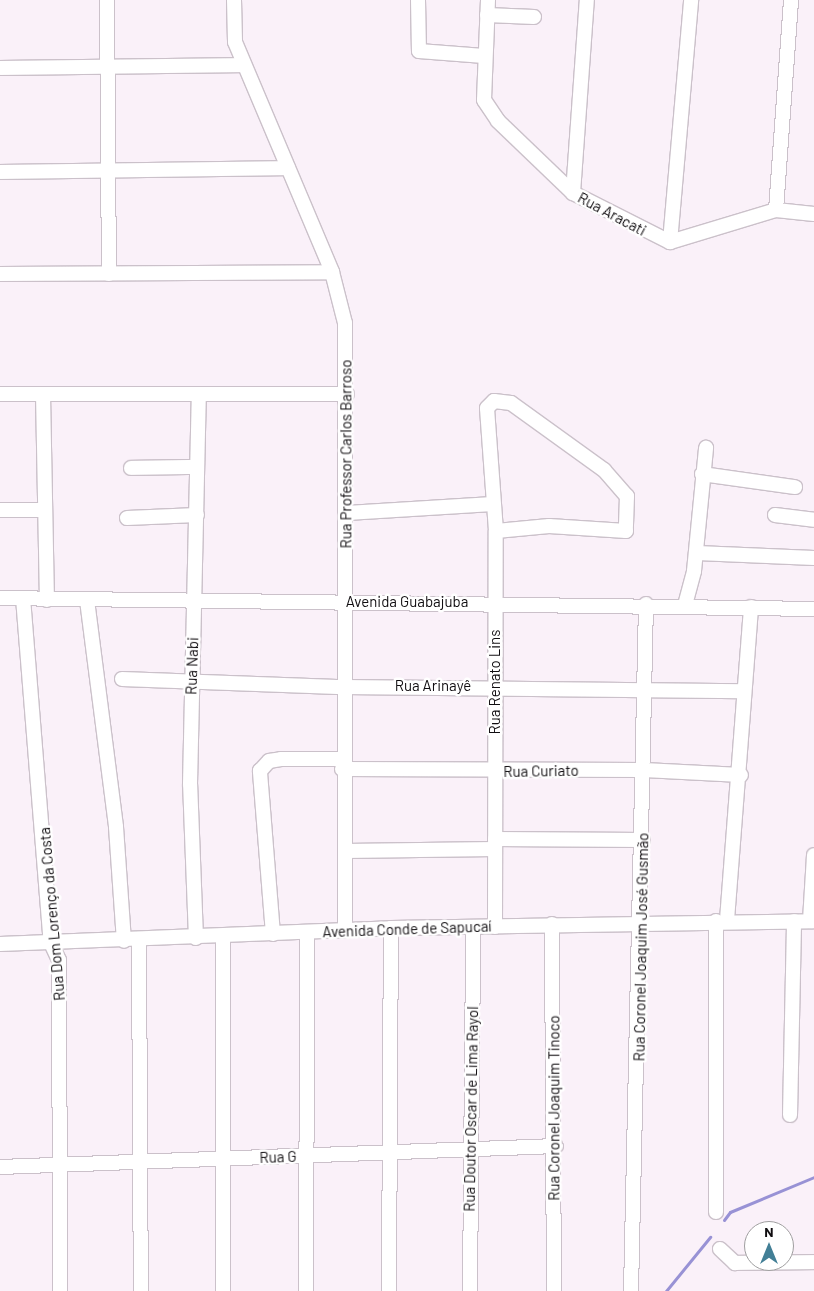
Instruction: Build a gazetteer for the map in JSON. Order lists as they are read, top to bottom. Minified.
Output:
{"streets":{"street":["Rua Aracati","Rua Professor Carlos Barroso","Avenida Guabajuba","Rua Nabi","Rua Renato Lins","Rua Arinayê","Rua Curiato","Rua Dom Lorenço da Costa","Avenida Conde de Sapucaí","Rua Coronel Joaquim José Gusmão","Rua Coronel Joaquim Tinoco","Rua Doutor Oscar de Lima Rayol","Rua G"]},"crossings":[["Rua Professor Carlos Barroso","Avenida Guabajuba"],["Rua Professor Carlos Barroso","Rua Arinayê"],["Rua Professor Carlos Barroso","Rua Curiato"],["Rua Professor Carlos Barroso","Avenida Conde de Sapucaí"],["Avenida Guabajuba","Rua Nabi"],["Avenida Guabajuba","Rua Renato Lins"],["Avenida Guabajuba","Rua Dom Lorenço da Costa"],["Avenida Guabajuba","Rua Coronel Joaquim José Gusmão"],["Rua Nabi","Rua Arinayê"],["Rua Nabi","Avenida Conde de Sapucaí"],["Rua Renato Lins","Rua Arinayê"],["Rua Renato Lins","Rua Curiato"],["Rua Renato Lins","Avenida Conde de Sapucaí"],["Rua Arinayê","Rua Coronel Joaquim José Gusmão"],["Rua Curiato","Avenida Conde de Sapucaí"],["Rua Curiato","Rua Coronel Joaquim José Gusmão"],["Rua Dom Lorenço da Costa","Avenida Conde de Sapucaí"],["Rua Dom Lorenço da Costa","Rua G"],["Avenida Conde de Sapucaí","Rua Coronel Joaquim José Gusmão"],["Avenida Conde de Sapucaí","Rua Coronel Joaquim Tinoco"],["Avenida Conde de Sapucaí","Rua Doutor Oscar de Lima Rayol"],["Rua Coronel Joaquim Tinoco","Rua G"],["Rua Doutor Oscar de Lima Rayol","Rua G"]],"north":"top"}
